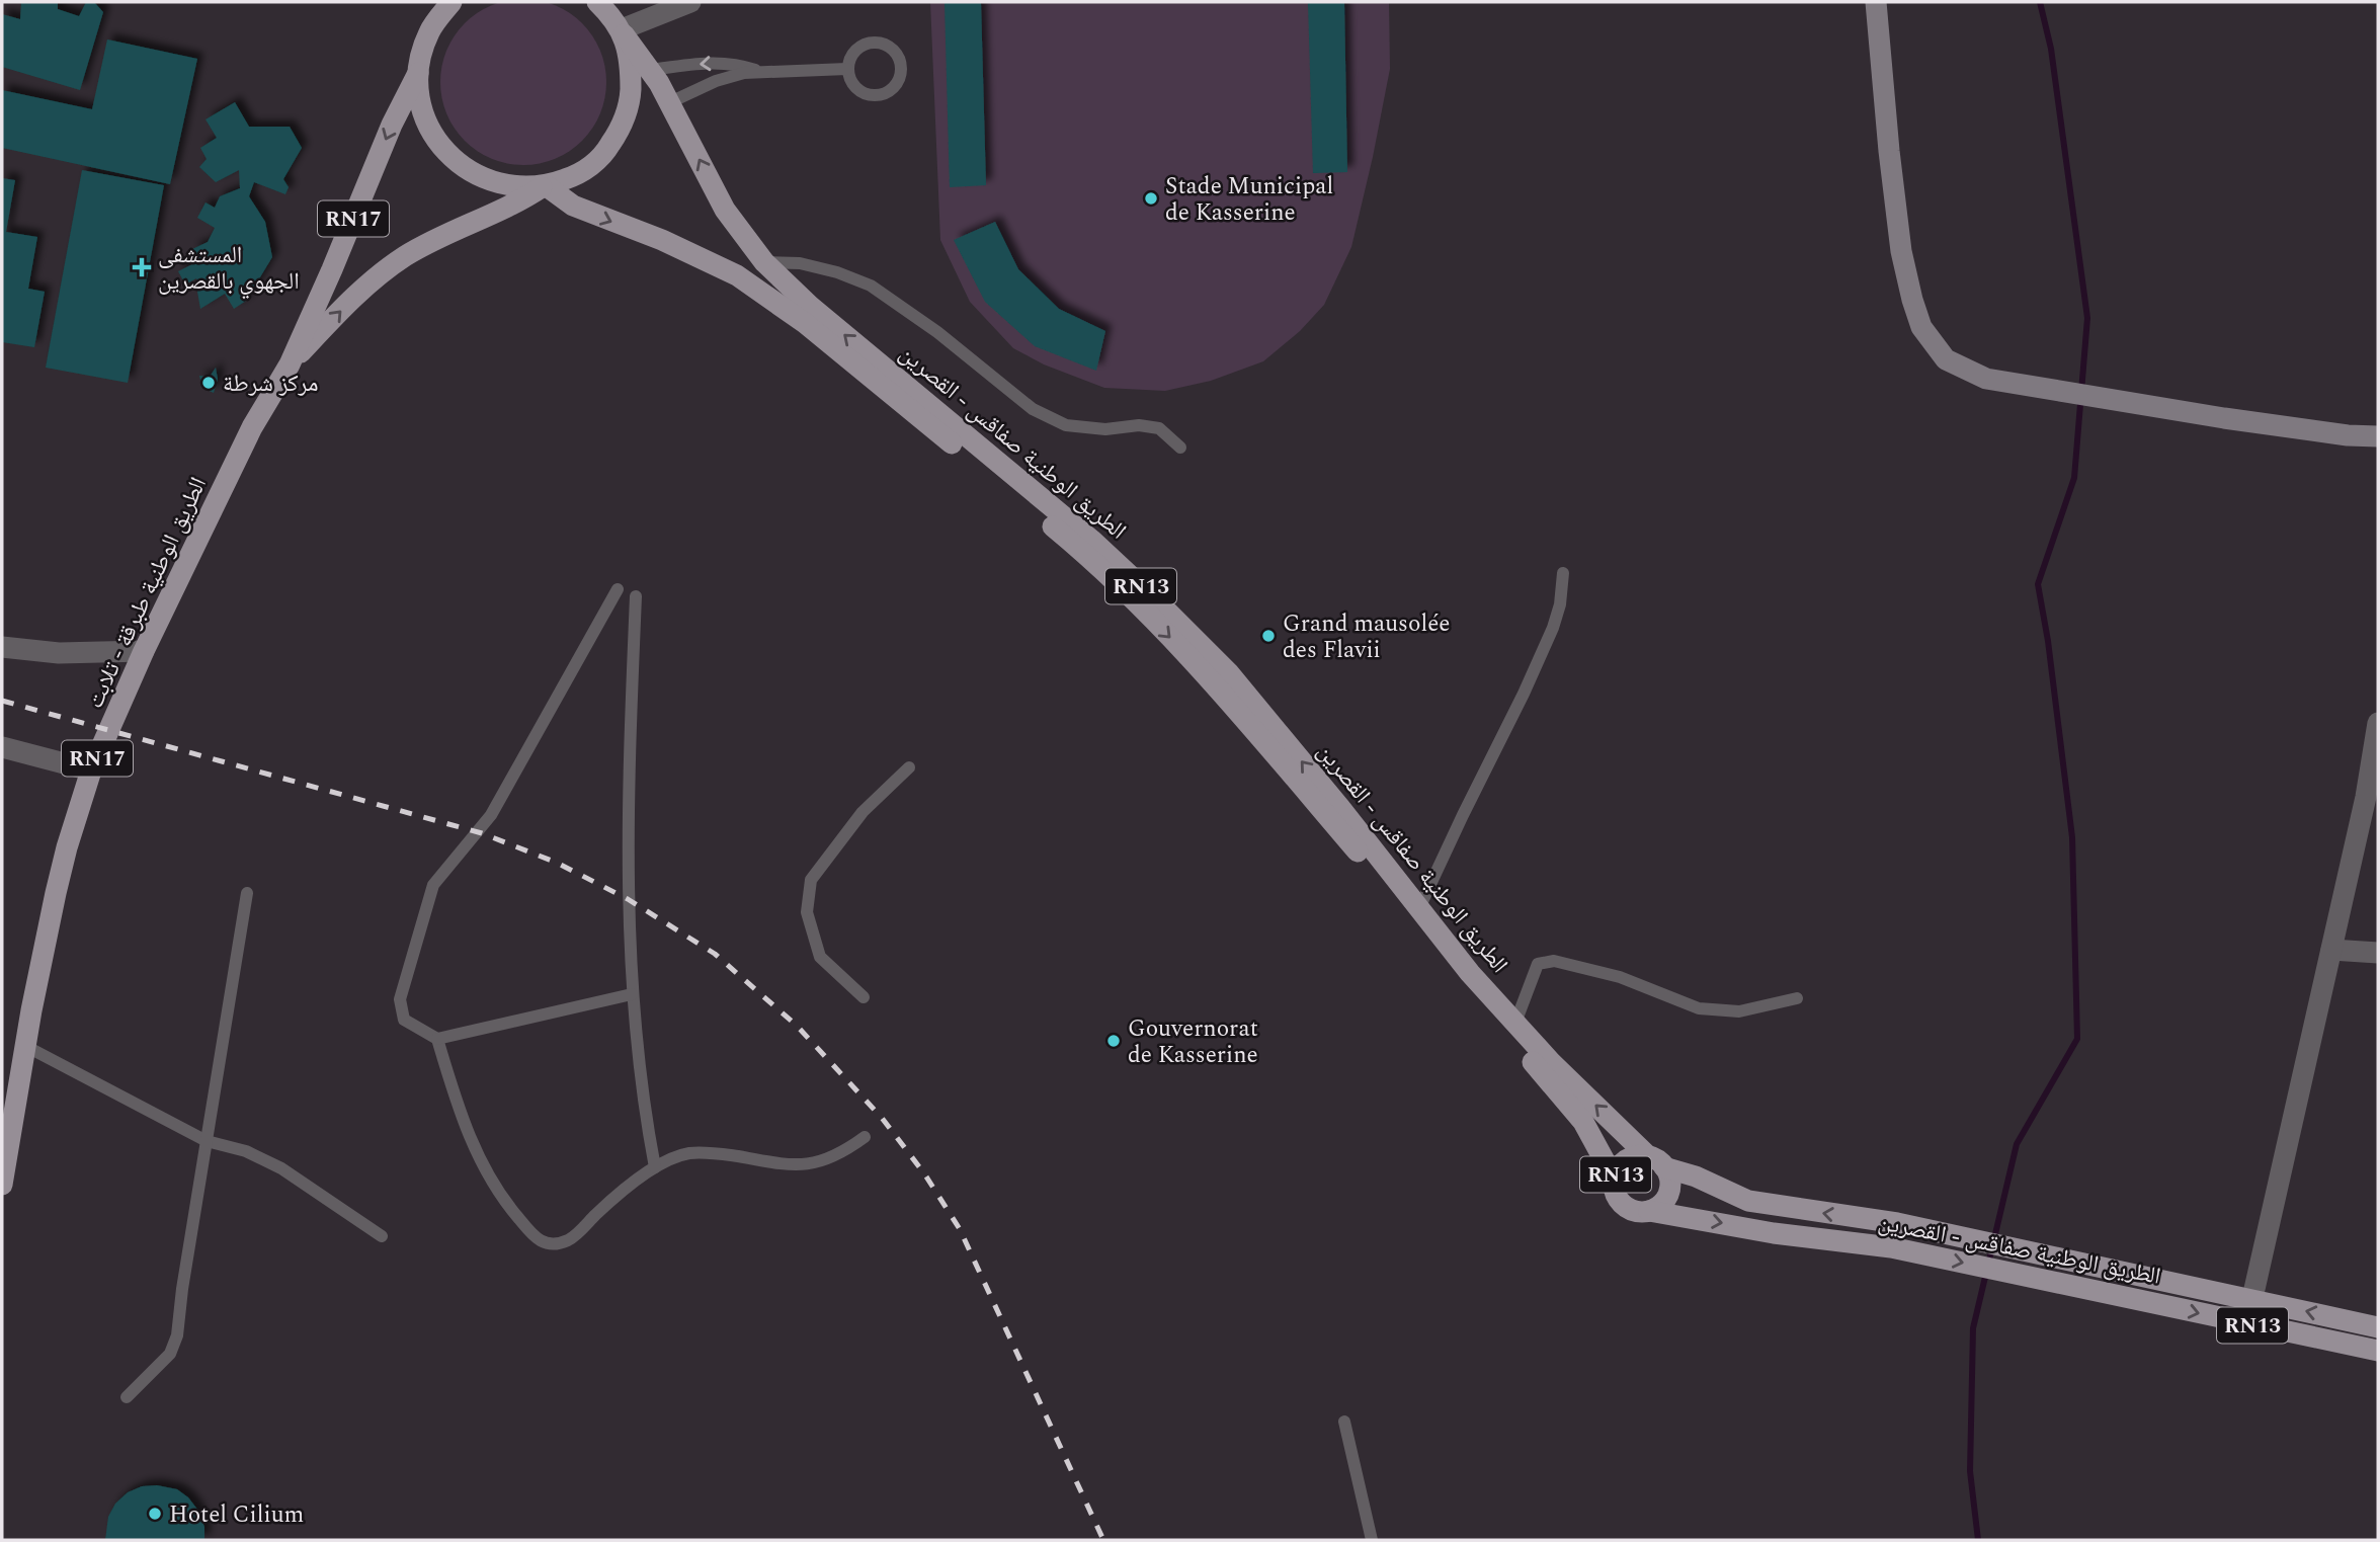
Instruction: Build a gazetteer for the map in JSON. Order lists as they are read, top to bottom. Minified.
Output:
{"streets":{"main road":["RN17","الطريق الوطنية صفاقس - القصرين","RN13","الطريق الوطنية طبرقة - تلابت"]},"crossings":[["الطريق الوطنية صفاقس - القصرين","RN13"],["الطريق الوطنية صفاقس - القصرين","الطريق الوطنية طبرقة - تلابت"]],"places":{"other":["Stade Municipal de Kasserine","مركز شرطة","Grand mausolée des Flavii","Gouvernorat de Kasserine","Hotel Cilium"],"health":["المستشفى الجهوي بالقصرين"]}}
